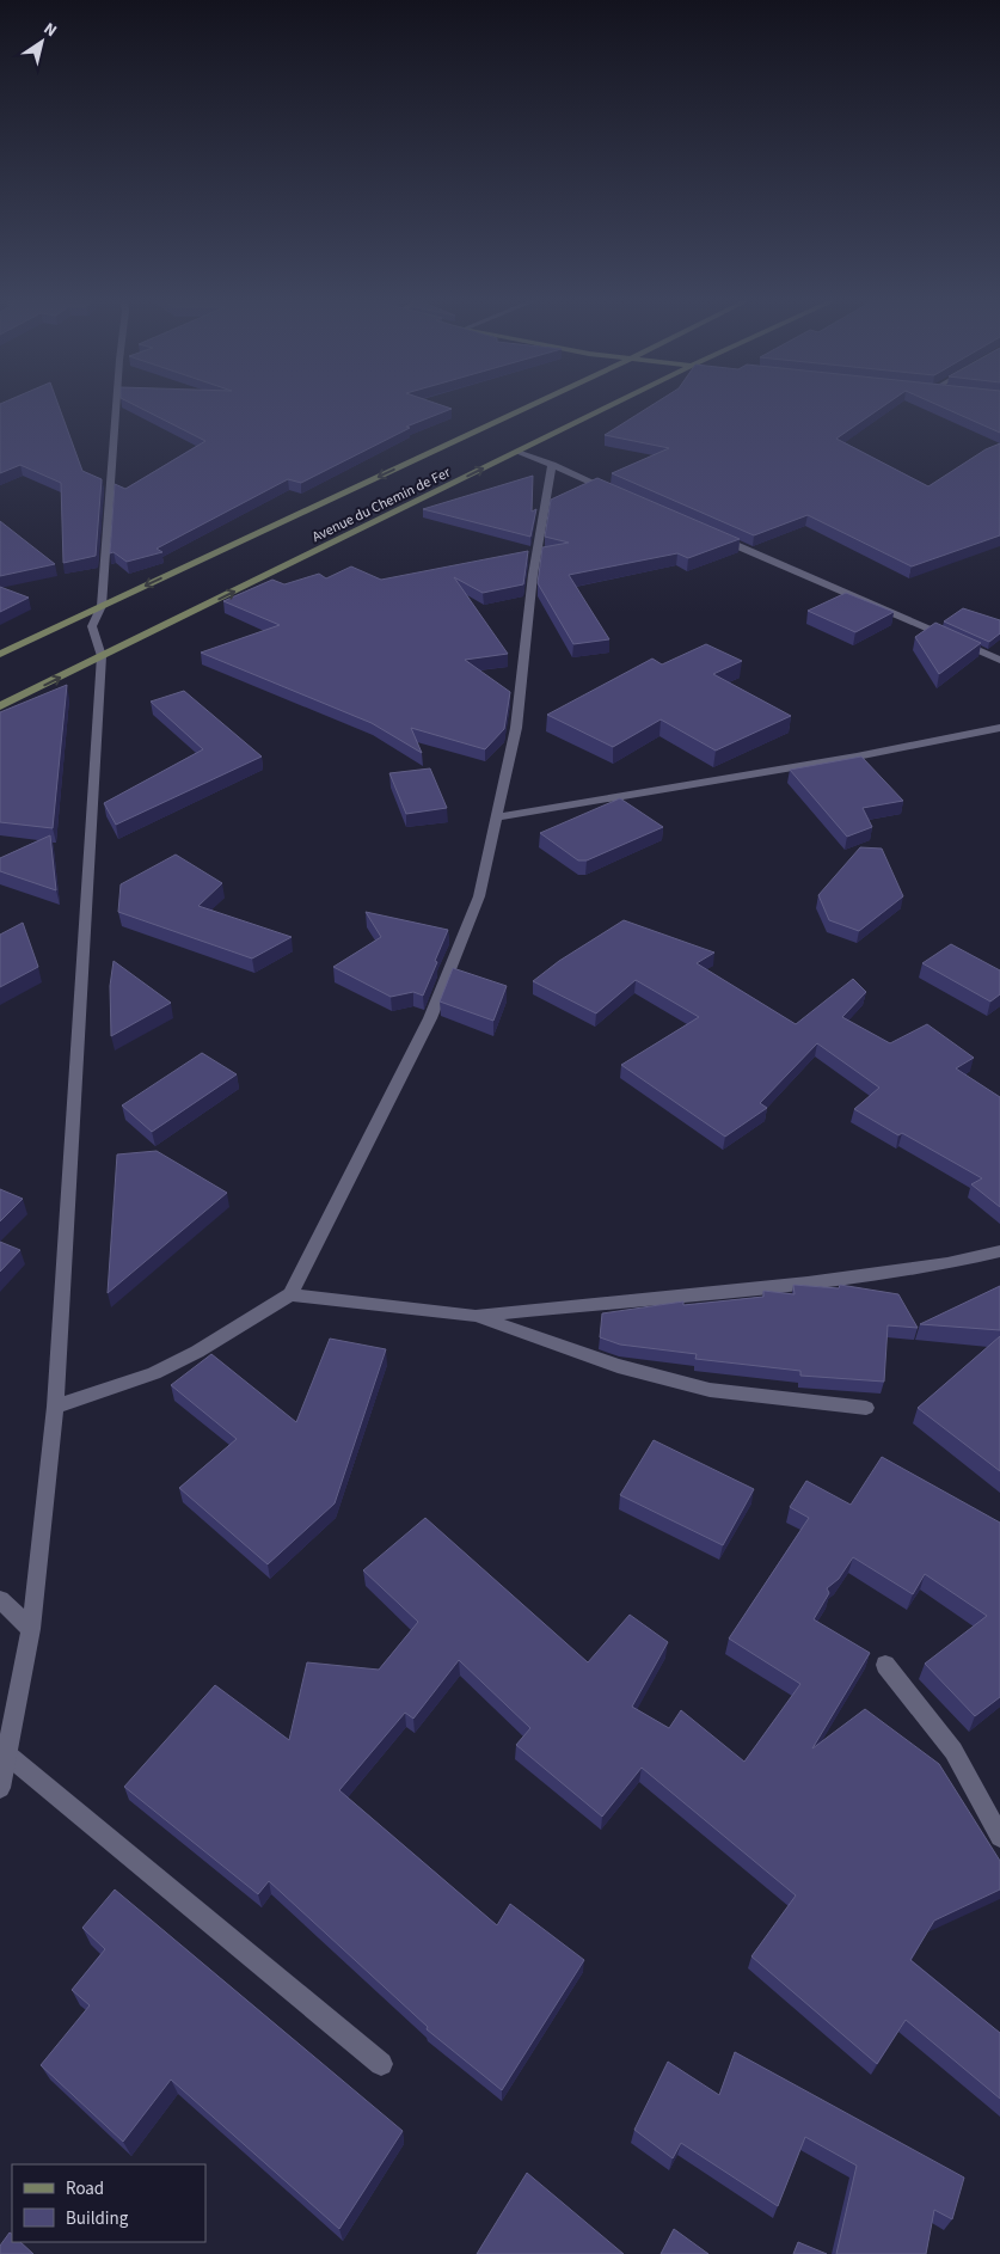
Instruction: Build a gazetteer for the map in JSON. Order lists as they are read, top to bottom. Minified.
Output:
{"streets":{"main road":["Avenue du Chemin de Fer"]},"legend":["Road","Building"],"north":"top right"}
